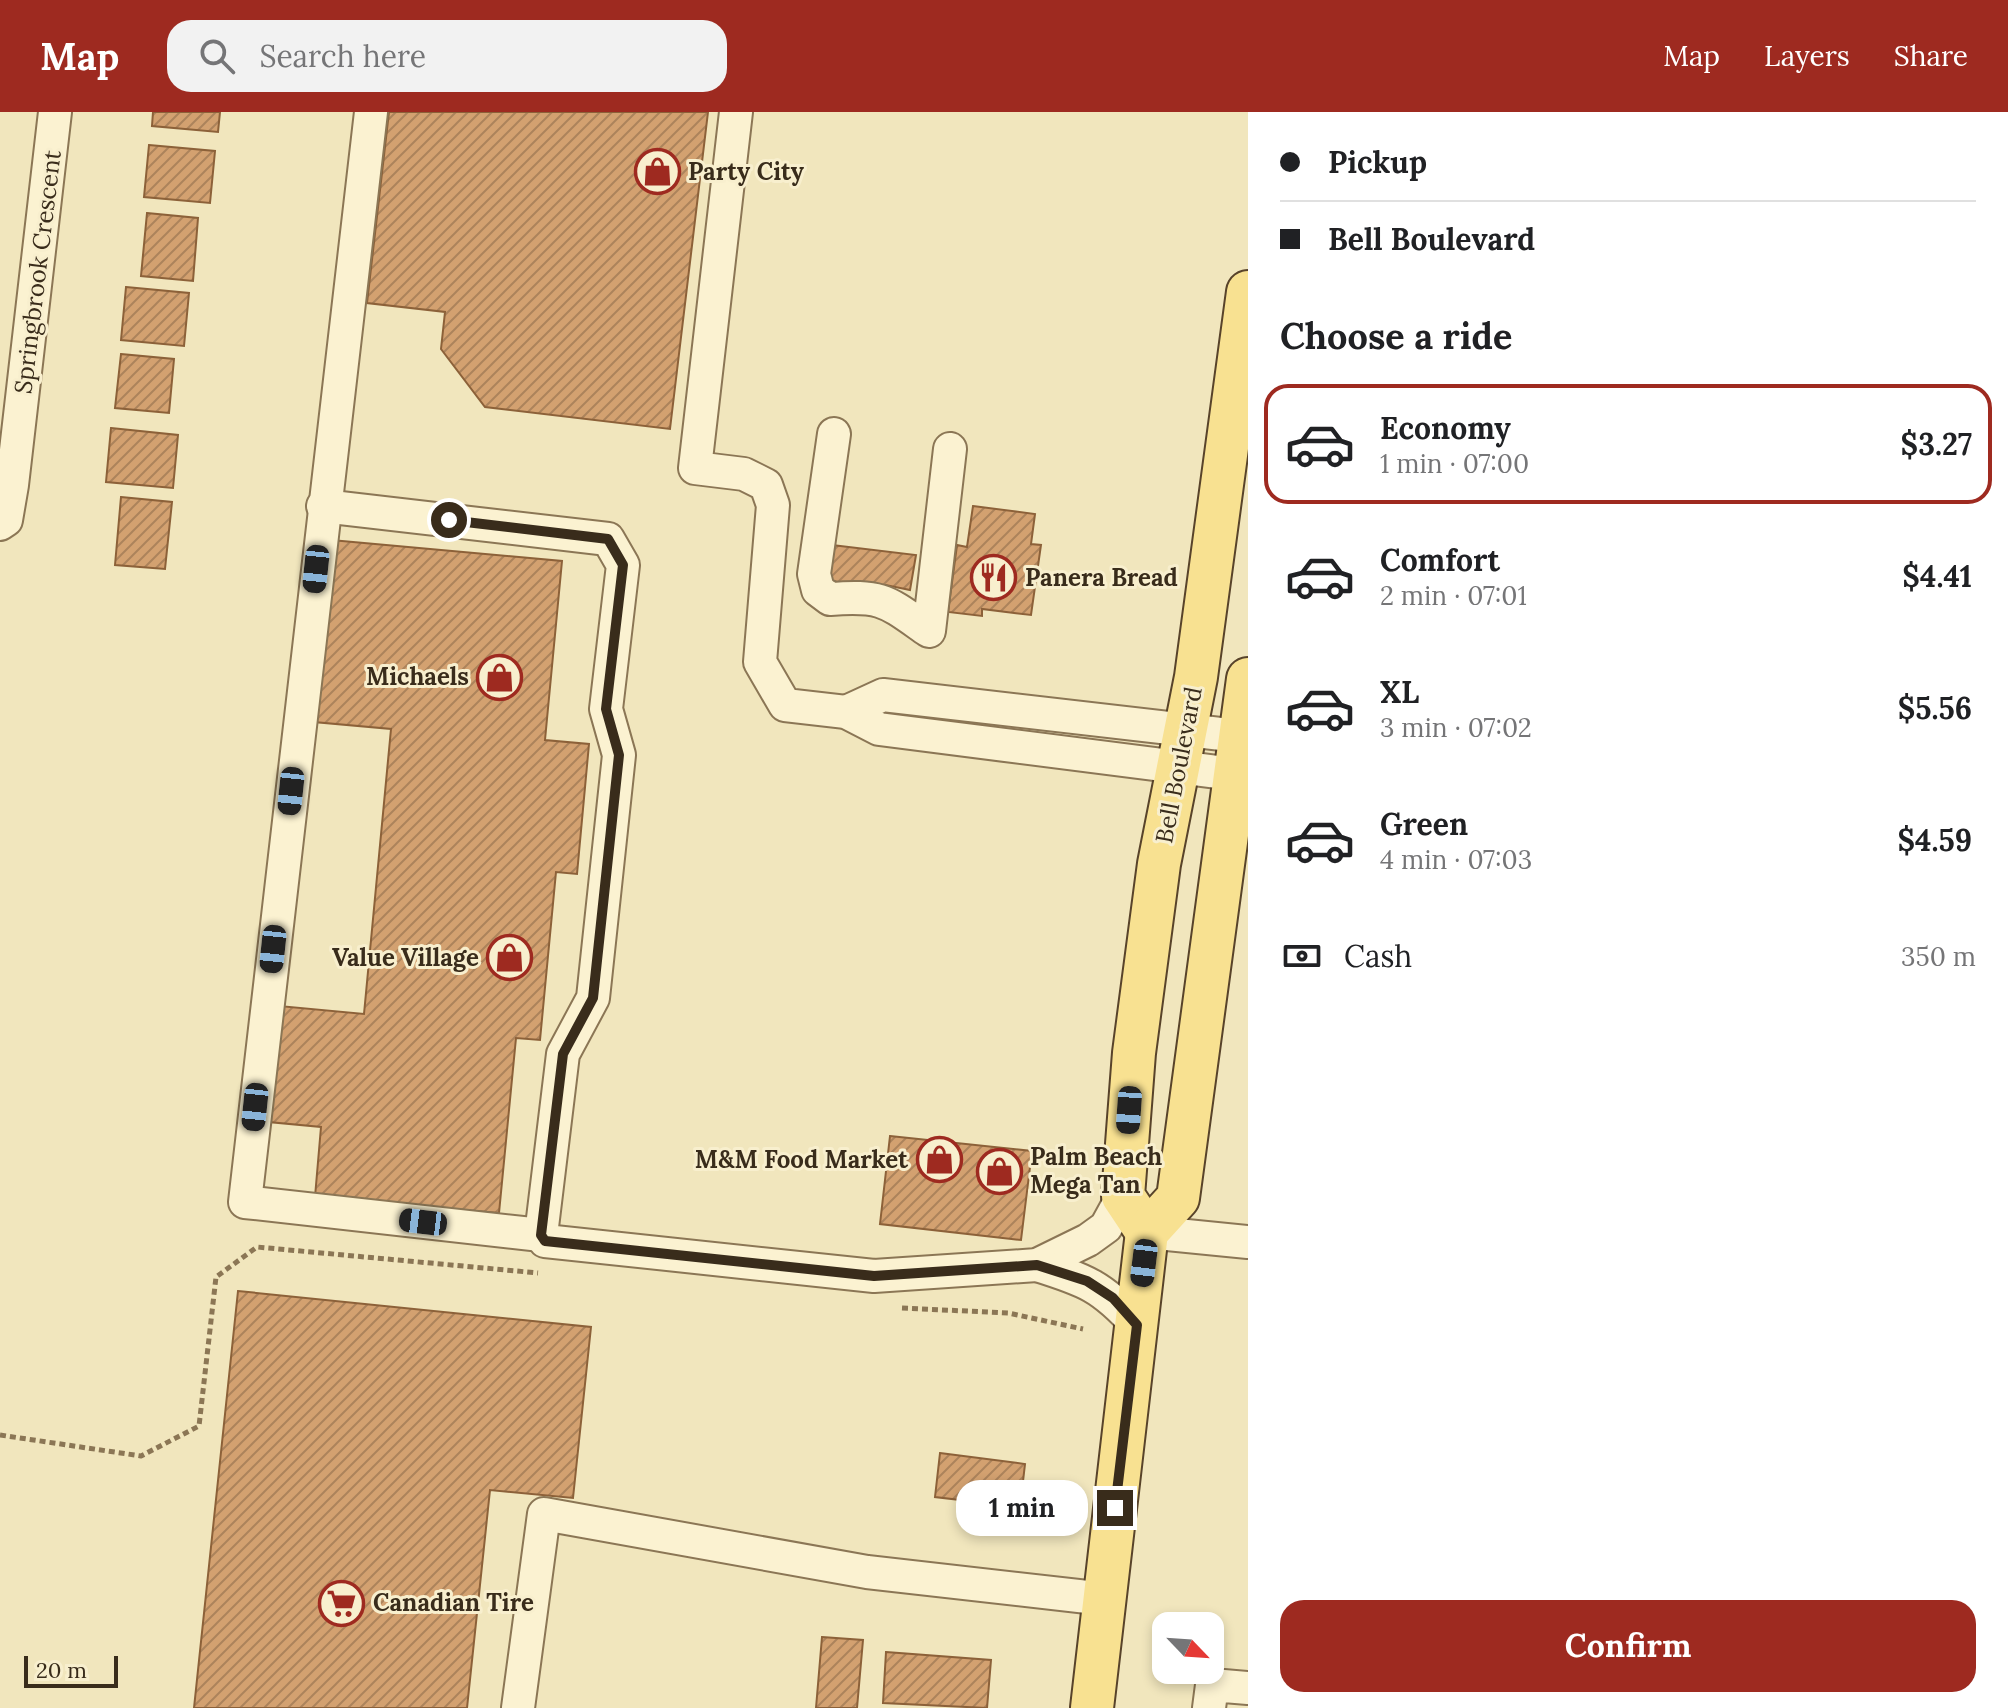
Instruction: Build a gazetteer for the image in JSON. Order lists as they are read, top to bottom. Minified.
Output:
{"streets":{"main road":["Bell Boulevard"],"street":["Springbrook Crescent"]},"places":{"shop":["Party City","Michaels","Value Village","M&M Food Market","Palm Beach Mega Tan"],"restaurant":["Panera Bread"],"supermarket":["Canadian Tire"]},"scale_bar":"20 m","north":"bottom right","page":{"header":"Map","search":"Search here","nav":["Map","Layers","Share"],"banner":["Pickup","Bell Boulevard"],"heading":"Choose a ride","list":[{"name":"Economy","note":"1 min · 07:00","value":"$3.27"},{"name":"Comfort","note":"2 min · 07:01","value":"$4.41"},{"name":"XL","note":"3 min · 07:02","value":"$5.56"},{"name":"Green","note":"4 min · 07:03","value":"$4.59"}],"pay":["Cash","350 m"],"bubble":"1 min","buttons":"Confirm","scale":"20 m"}}
